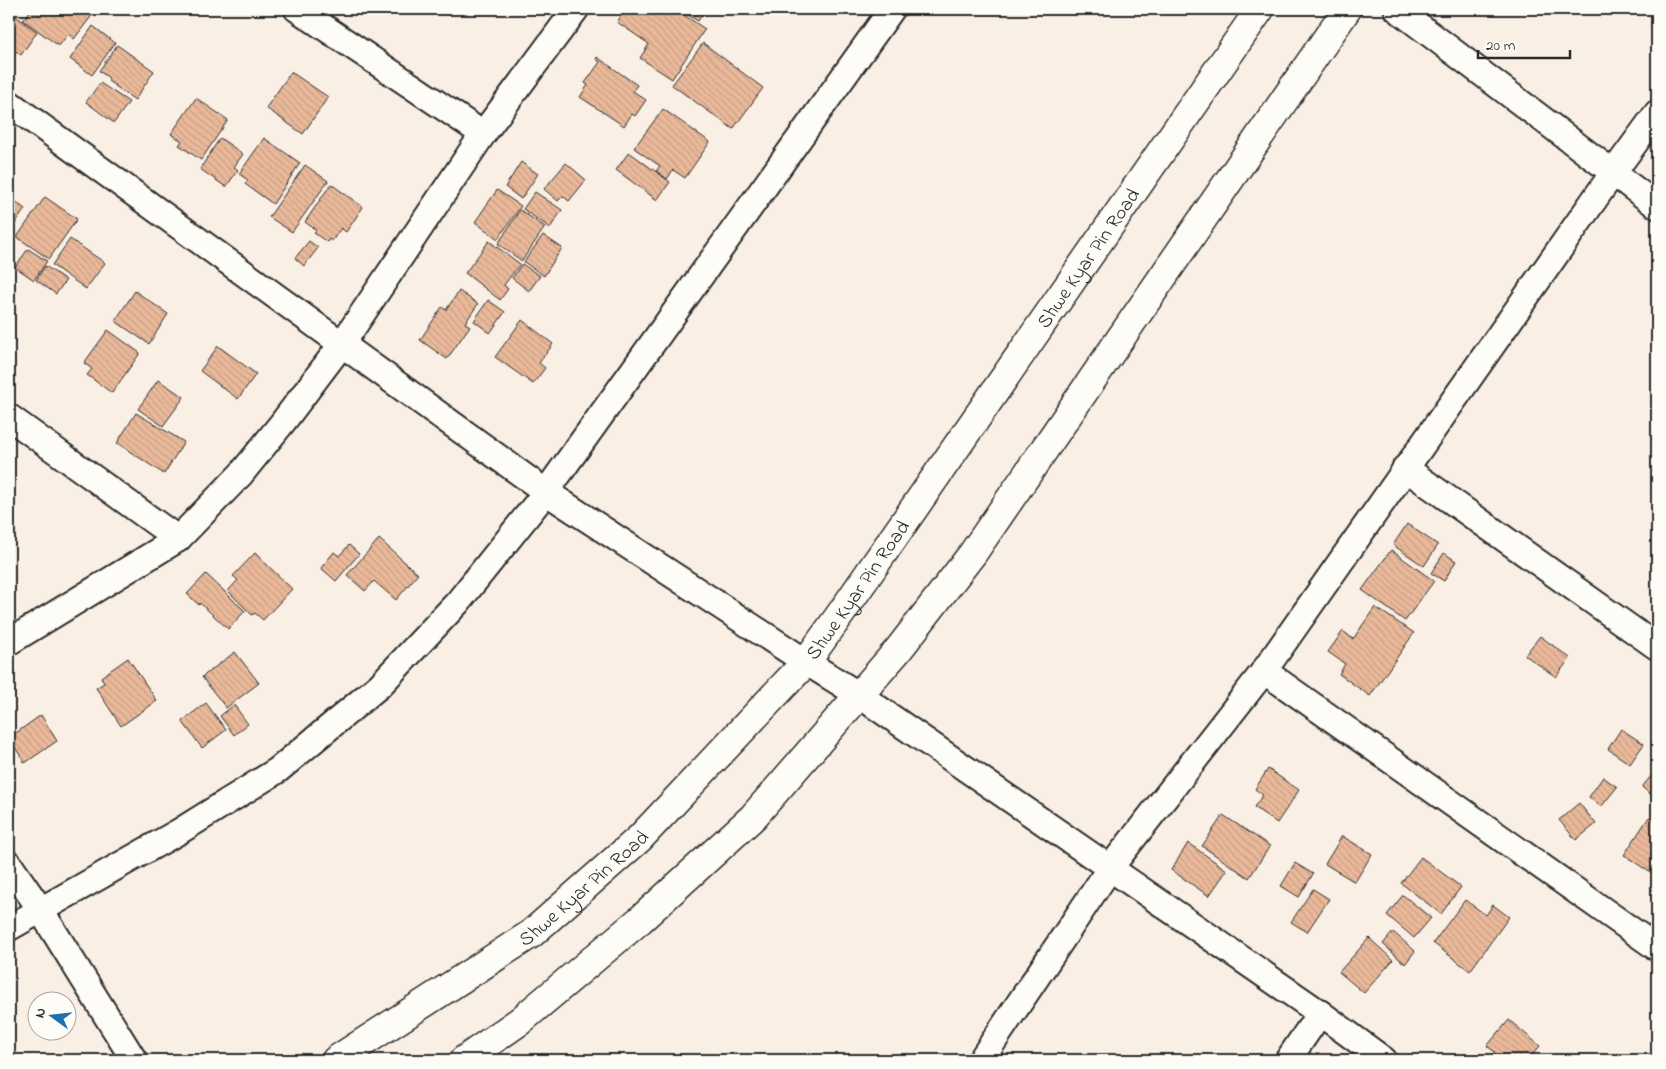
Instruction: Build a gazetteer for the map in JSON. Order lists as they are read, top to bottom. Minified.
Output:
{"streets":{"street":["Shwe Kyar Pin Road"]},"scale_bar":"20 m","north":"left"}
